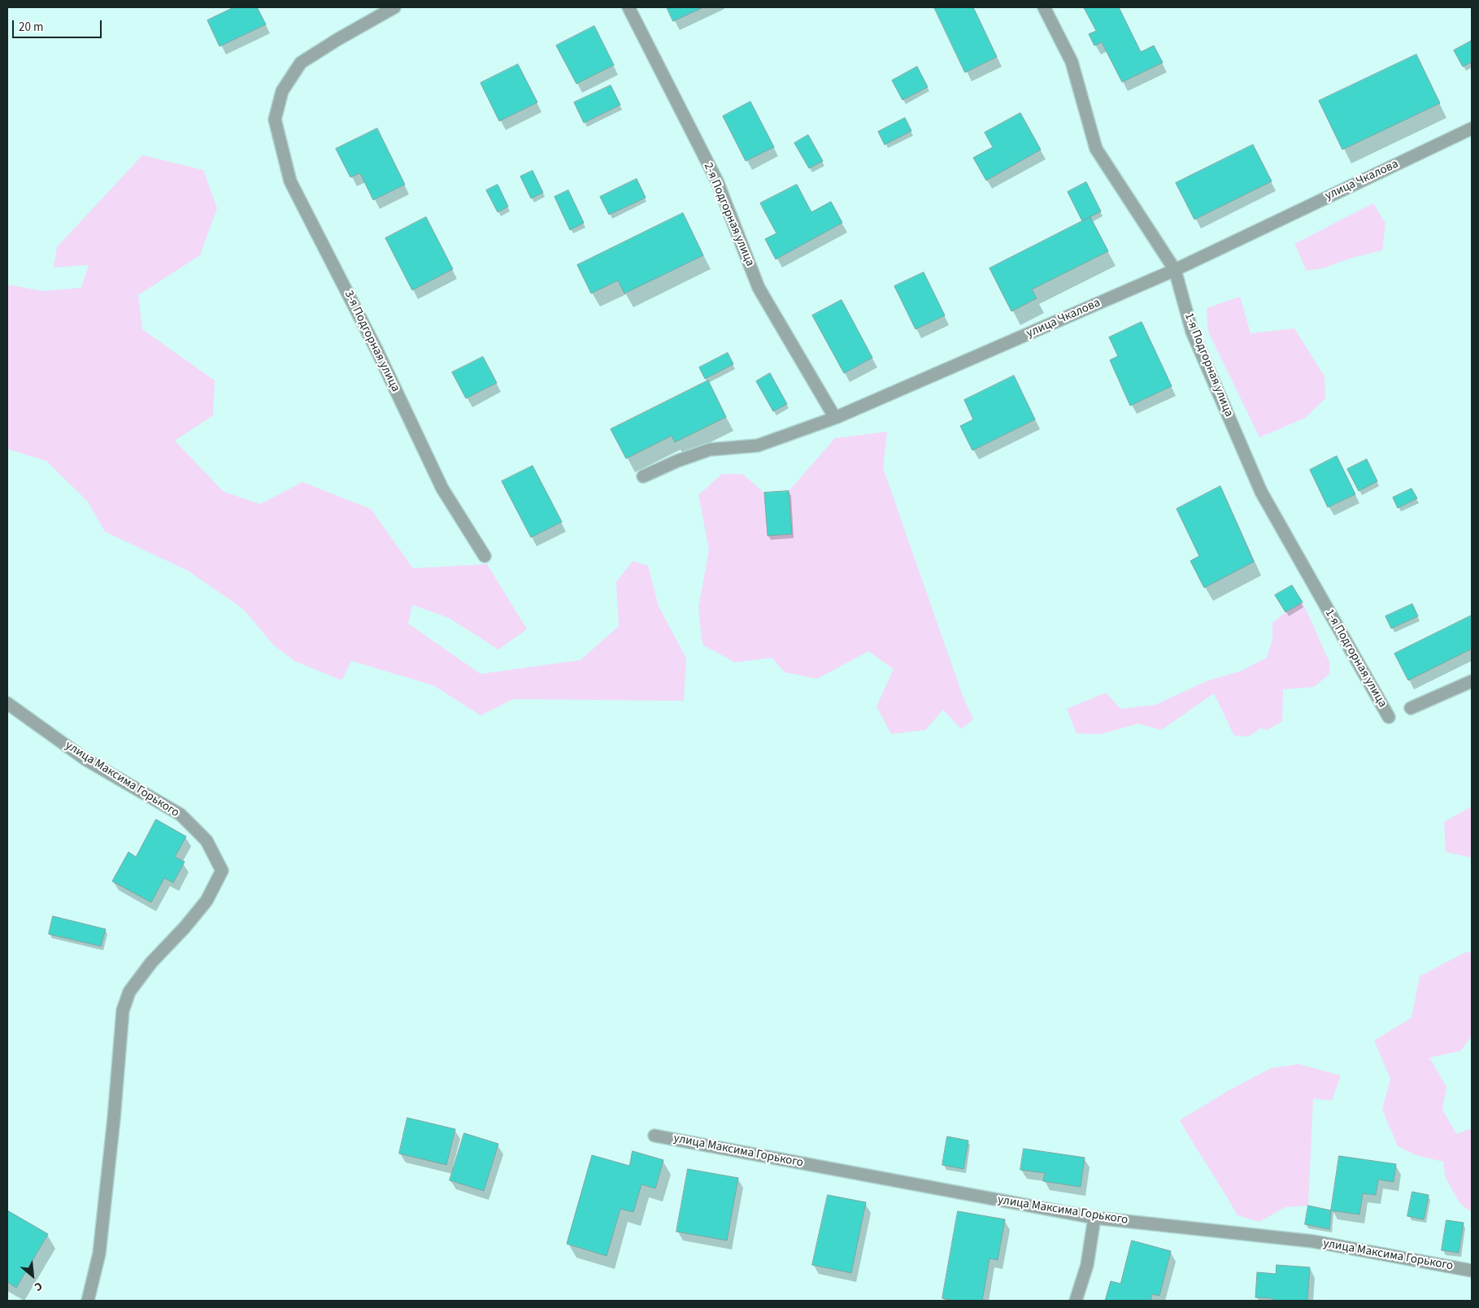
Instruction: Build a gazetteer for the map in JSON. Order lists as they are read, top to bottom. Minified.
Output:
{"streets":{"street":["улица Чкалова","2-я Подгорная улица","3-я Подгорная улица","1-я Подгорная улица","улица Максима Горького"]},"crossings":[["улица Чкалова","2-я Подгорная улица"],["улица Чкалова","1-я Подгорная улица"]],"scale_bar":"20 m","north":"bottom right"}
